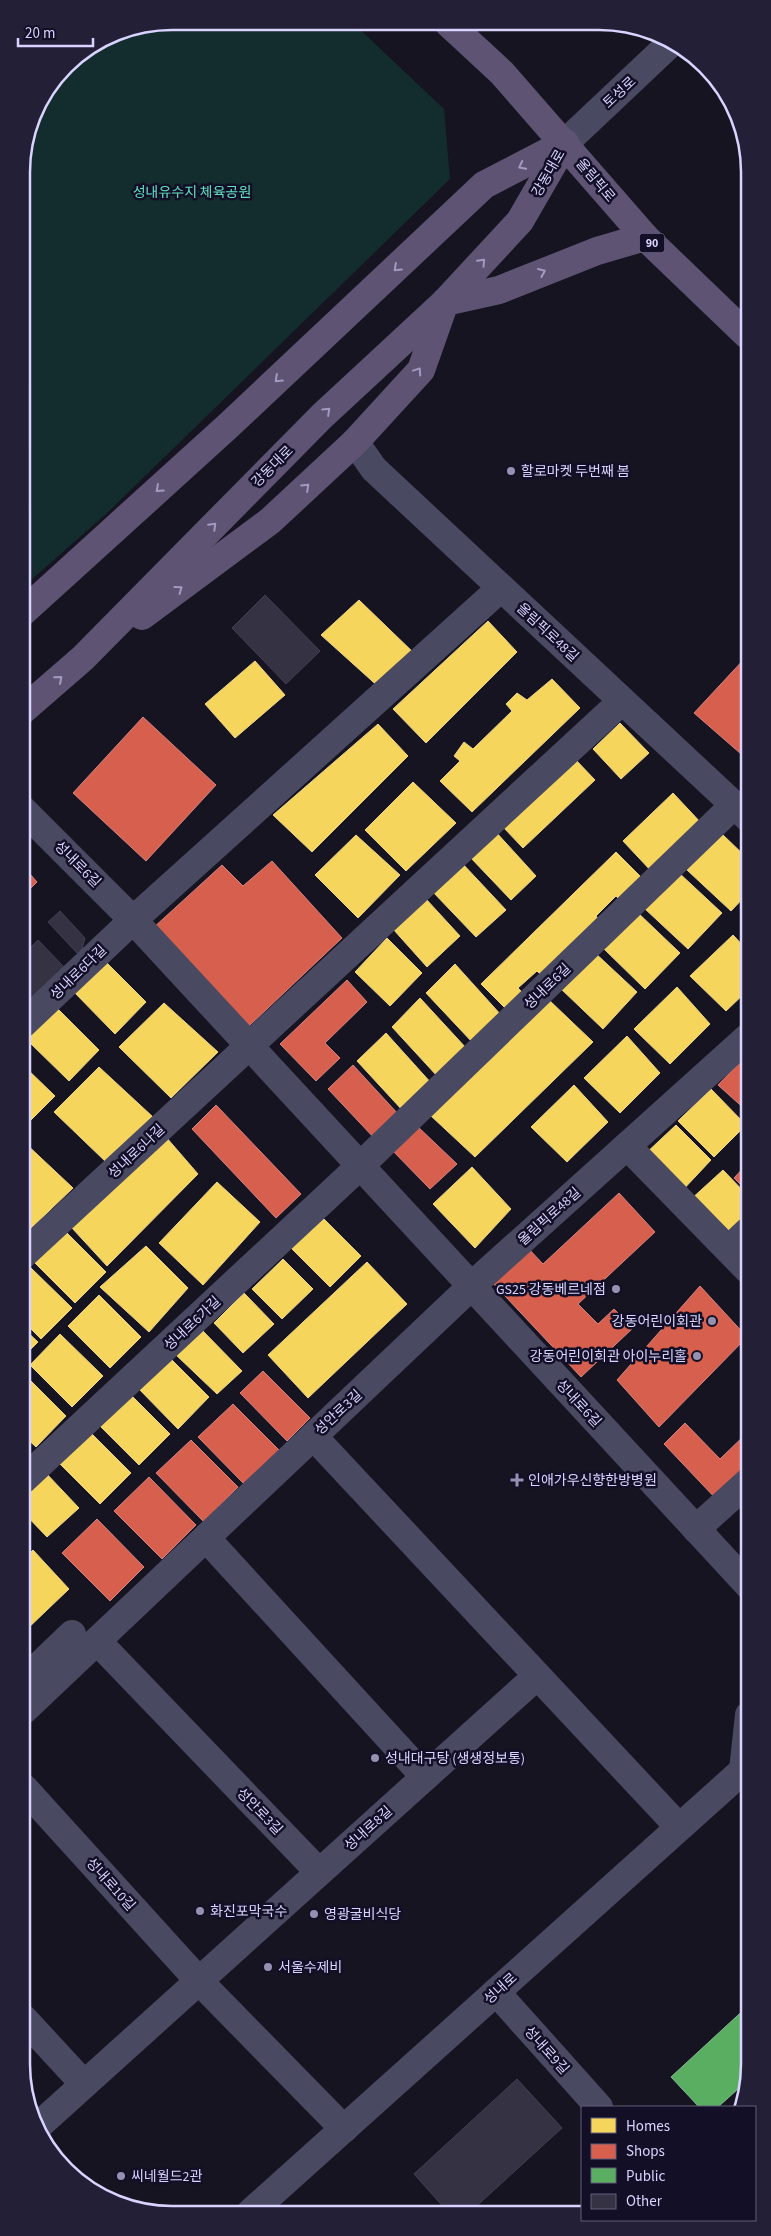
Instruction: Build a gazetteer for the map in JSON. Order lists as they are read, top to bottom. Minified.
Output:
{"streets":{"main road":["강동대로","올림픽로","90"],"street":["토성로","올림픽로48길","성내로6길","성내로6다길","성내로6나길","성내로6가길","성안로3길","성내로8길","성내로10길","성내로","성내로9길"]},"crossings":[["토성로","강동대로"],["토성로","올림픽로"],["강동대로","올림픽로"],["올림픽로48길","성내로6길"],["올림픽로48길","성안로3길"],["성내로6길","성내로6다길"],["성내로6길","성내로6나길"],["성내로6길","성내로6가길"],["성내로6길","성안로3길"],["성안로3길","성내로8길"],["성내로8길","성내로10길"],["성내로10길","성내로"],["성내로","성내로9길"]],"parks":["성내유수지 체육공원"],"places":{"other":["할로마켓 두번째 봄","GS25 강동베르네점","강동어린이회관","강동어린이회관 아이누리홀","성내대구탕 (생생정보통)","화진포막국수","영광굴비식당","서울수제비","씨네월드2관"],"health":["인애가우신향한방병원"]},"legend":["Homes","Shops","Public","Other"],"scale_bar":"20 m"}
